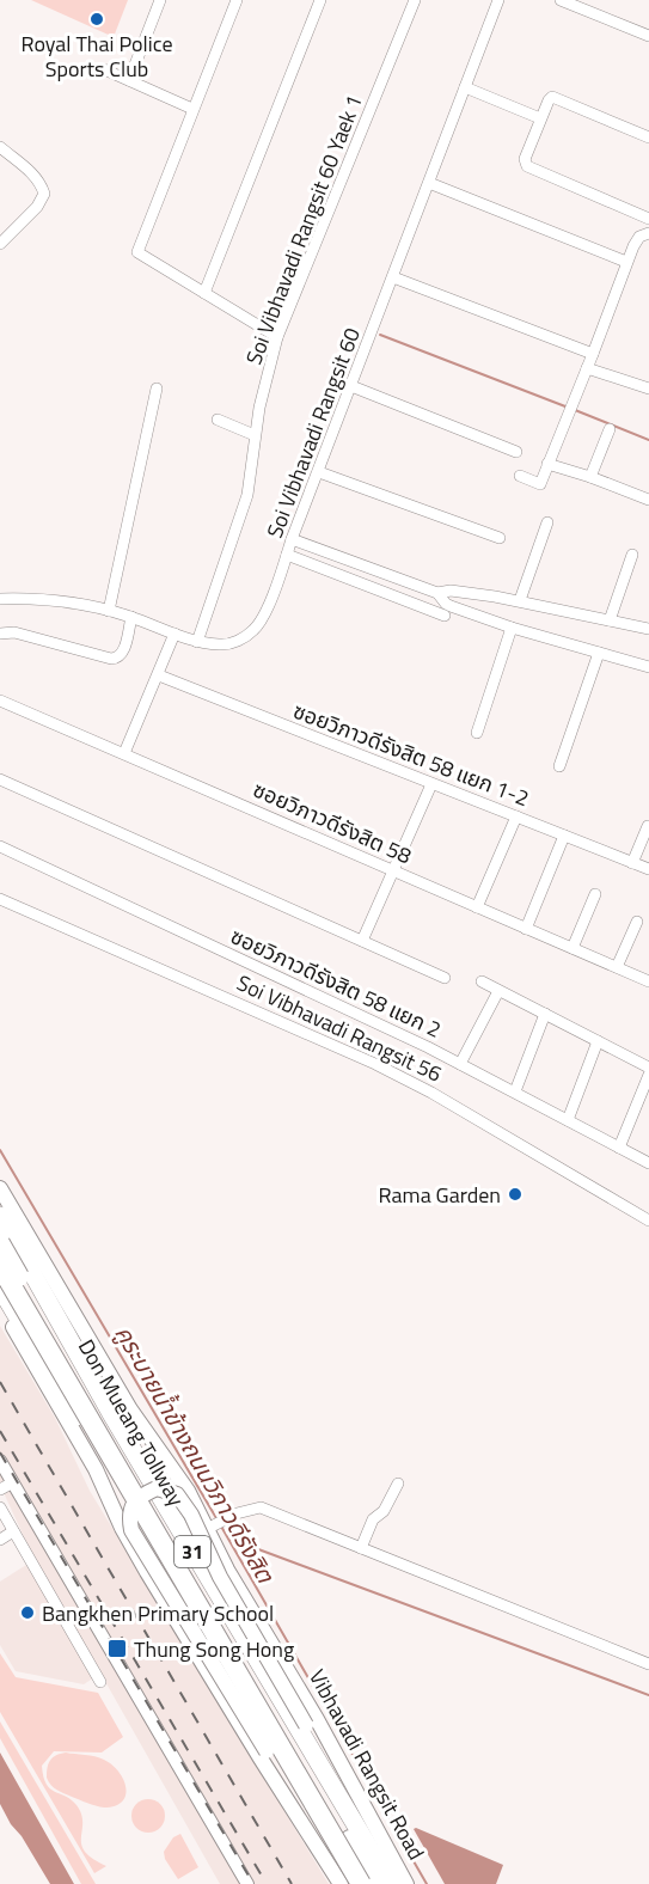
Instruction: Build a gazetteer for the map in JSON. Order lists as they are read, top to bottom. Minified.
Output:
{"streets":{"highway":["Don Mueang Tollway","31","Vibhavadi Rangsit Road"],"street":["Soi Vibhavadi Rangsit 60 Yaek 1","Soi Vibhavadi Rangsit 60","ซอยวิภาวดีรังสิต 58 แยก 1-2","ซอยวิภาวดีรังสิต 58","ซอยวิภาวดีรังสิต 58 แยก 2","Soi Vibhavadi Rangsit 56"]},"crossings":[["Soi Vibhavadi Rangsit 60 Yaek 1","Soi Vibhavadi Rangsit 60"]],"water":["คูระบายน้ำข้างถนนวิภาวดีรังสิต"],"places":{"other":["Royal Thai Police Sports Club","Rama Garden","Bangkhen Primary School"],"transit":["Thung Song Hong"]}}
